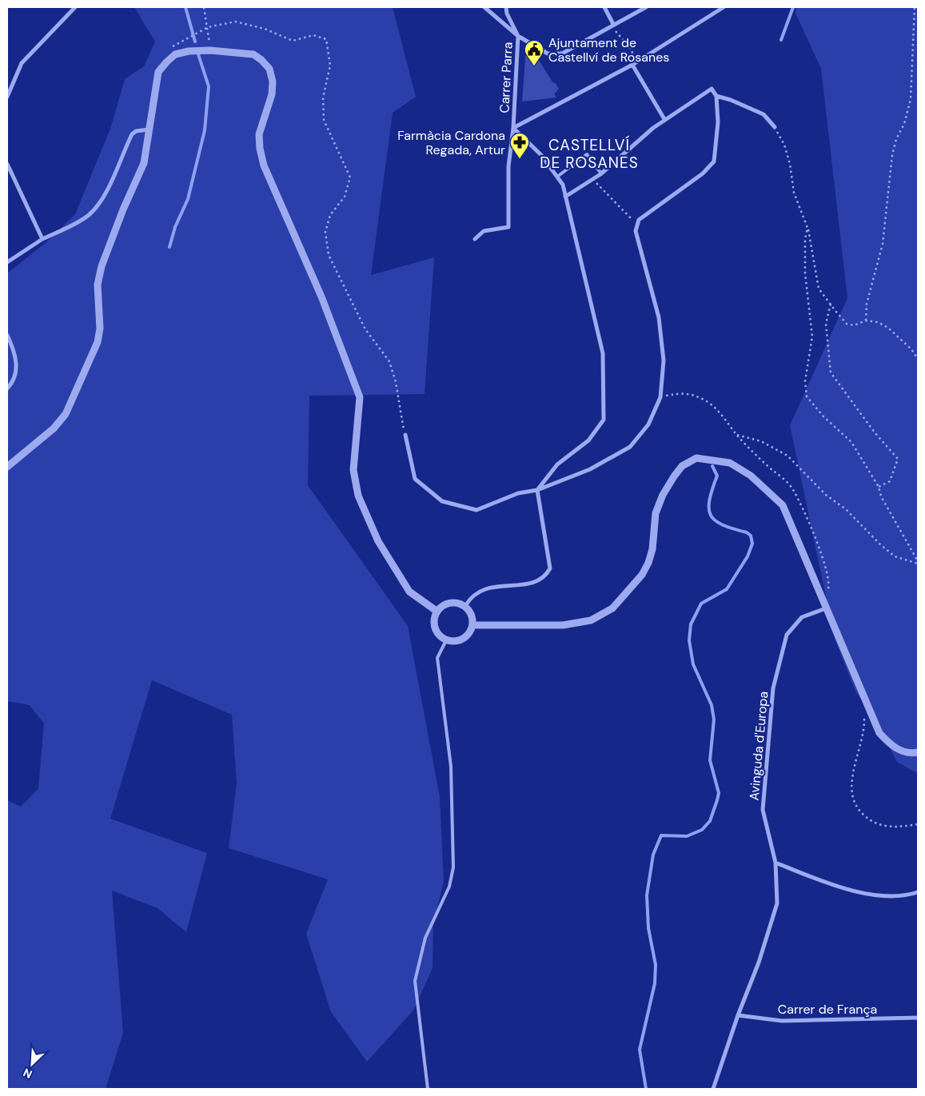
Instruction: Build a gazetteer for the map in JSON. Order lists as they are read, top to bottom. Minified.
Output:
{"streets":{"street":["Carrer Parra","Avinguda d'Europa","Carrer de França"]},"crossings":[["Avinguda d'Europa","Carrer de França"]],"districts":["CASTELLVÍ DE ROSANES"],"places":{"public building":["Ajuntament de Castellví de Rosanes"],"pharmacy":["Farmàcia Cardona Regada, Artur"]},"north":"bottom left"}
